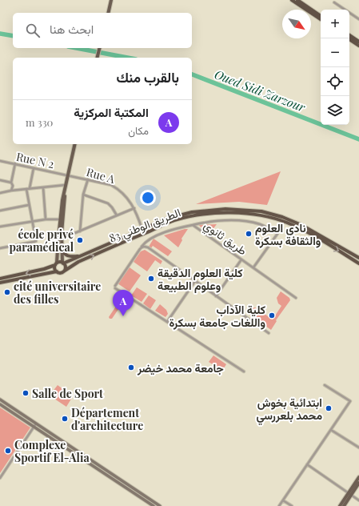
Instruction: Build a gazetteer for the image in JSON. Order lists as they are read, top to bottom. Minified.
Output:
{"streets":{"highway":["الطريق الوطني 83"],"street":["Rue N 2","Rue A","طريق ثانوي"]},"crossings":[["Rue N 2","Rue A"],["Rue A","الطريق الوطني 83"]],"water":["Oued Sidi Zarzour"],"places":["نادي العلوم والثقافة بسكرة","école privé paramédical","كلية العلوم الدقيقة وعلوم الطبيعة","cité universitaire des filles","كلية الآداب واللغات جامعة بسكرة","جامعة محمد خيضر","Salle de Sport","ابتدائية بخوش محمد بلعررسي","Département d'architecture","Complexe Sportif El-Alia"],"north":"bottom right","page":{"map_buttons":["+","−"],"search":"ابحث هنا","heading":"بالقرب منك","list":[{"mark":"A","name":"المكتبة المركزية","note":"مكان","value":"330 m"}],"pins":"A"}}
